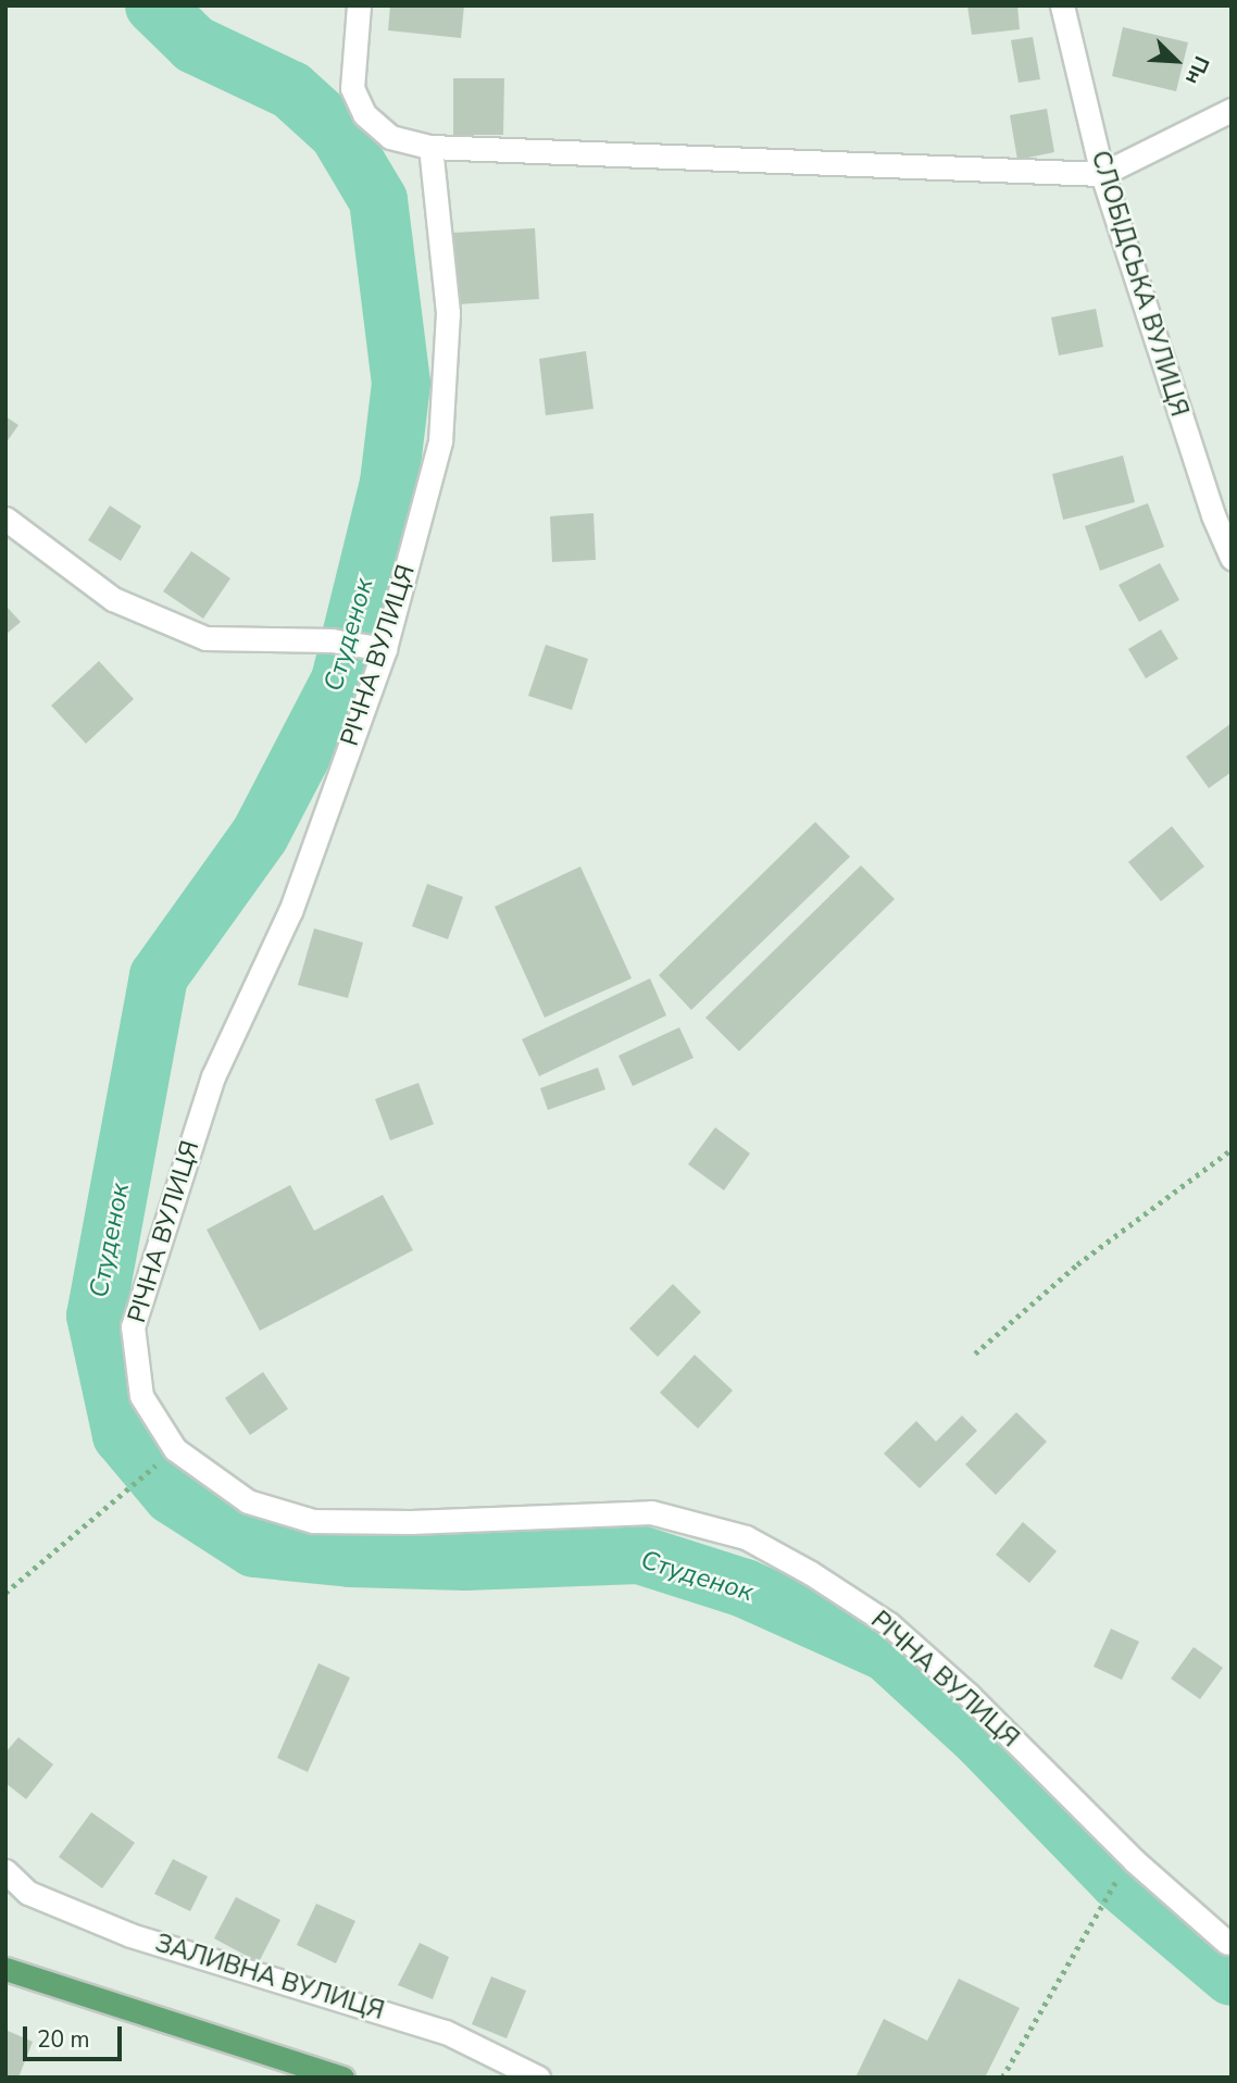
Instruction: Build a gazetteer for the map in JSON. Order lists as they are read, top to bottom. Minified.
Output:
{"streets":{"street":["СЛОБІДСЬКА ВУЛИЦЯ","РІЧНА ВУЛИЦЯ","ЗАЛИВНА ВУЛИЦЯ"]},"water":["Студенок"],"scale_bar":"20 m","north":"bottom right"}
